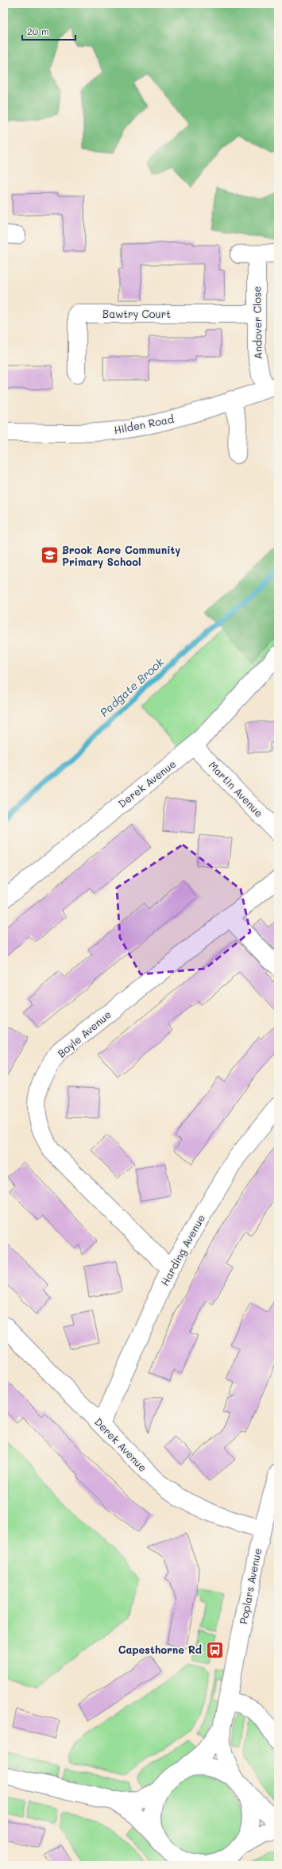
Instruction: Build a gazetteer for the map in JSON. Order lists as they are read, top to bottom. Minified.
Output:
{"streets":{"street":["Bawtry Court","Andover Close","Hilden Road","Derek Avenue","Martin Avenue","Boyle Avenue","Harding Avenue","Poplars Avenue"]},"crossings":[["Bawtry Court","Andover Close"],["Andover Close","Hilden Road"],["Derek Avenue","Martin Avenue"],["Derek Avenue","Harding Avenue"],["Derek Avenue","Poplars Avenue"],["Boyle Avenue","Harding Avenue"]],"water":["Padgate Brook"],"places":{"school or university":["Brook Acre Community Primary School"],"bus stop":["Capesthorne Rd"]},"scale_bar":"20 m"}
